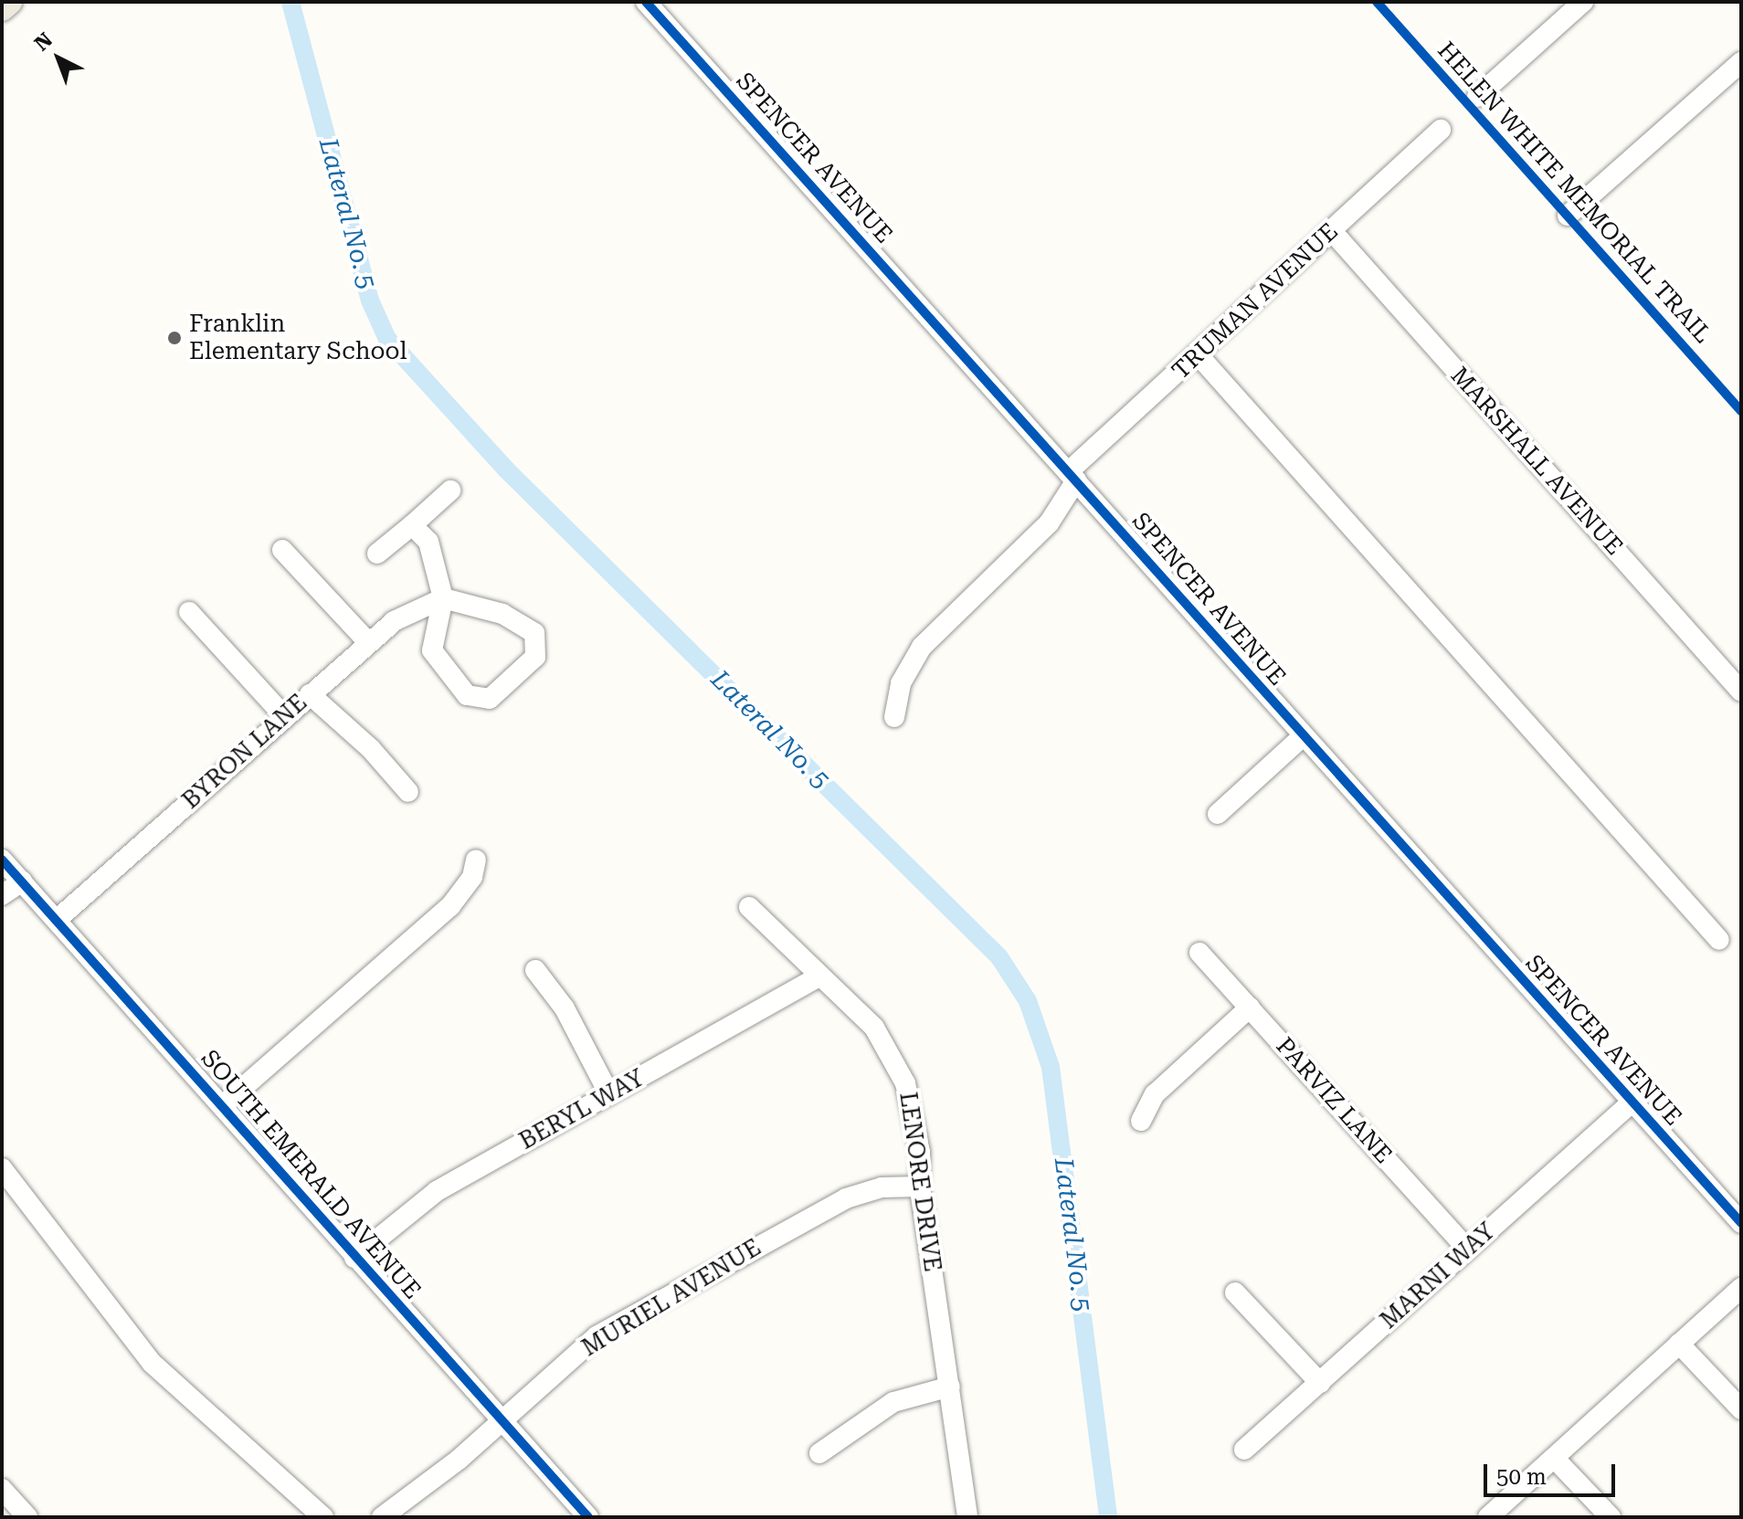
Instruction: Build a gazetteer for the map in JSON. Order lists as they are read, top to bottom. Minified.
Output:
{"streets":{"street":["SPENCER AVENUE","TRUMAN AVENUE","MARSHALL AVENUE","BYRON LANE","PARVIZ LANE","BERYL WAY","SOUTH EMERALD AVENUE","LENORE DRIVE","MARNI WAY","MURIEL AVENUE"],"cycle path":["HELEN WHITE MEMORIAL TRAIL"]},"crossings":[["SPENCER AVENUE","TRUMAN AVENUE"],["SPENCER AVENUE","MARNI WAY"],["TRUMAN AVENUE","MARSHALL AVENUE"],["BYRON LANE","SOUTH EMERALD AVENUE"],["PARVIZ LANE","MARNI WAY"],["BERYL WAY","SOUTH EMERALD AVENUE"],["BERYL WAY","LENORE DRIVE"],["SOUTH EMERALD AVENUE","MURIEL AVENUE"],["LENORE DRIVE","MURIEL AVENUE"]],"water":["Lateral No. 5"],"places":["Franklin Elementary School"],"scale_bar":"50 m","north":"top left"}
